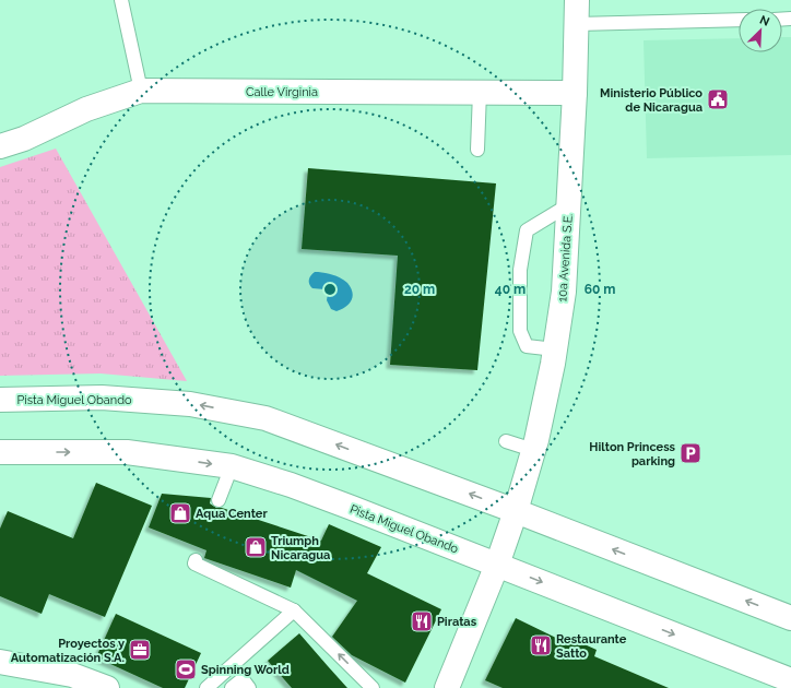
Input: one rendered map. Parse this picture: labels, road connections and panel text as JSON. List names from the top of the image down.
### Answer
{
  "streets": {
    "main road": ["Calle Virginia", "10a Avenida S.E.", "Pista Miguel Obando"]
  },
  "crossings": [
    ["Calle Virginia", "10a Avenida S.E."],
    ["10a Avenida S.E.", "Pista Miguel Obando"]
  ],
  "places": {
    "public building": ["Ministerio Público de Nicaragua"],
    "parking": ["Hilton Princess parking"],
    "shop": ["Aqua Center", "Triumph Nicaragua"],
    "restaurant": ["Piratas", "Restaurante Satto"],
    "office": ["Proyectos y Automatización S.A."],
    "sports": ["Spinning World"]
  },
  "north": "top right",
  "rings": ["20 m", "40 m", "60 m"]
}
